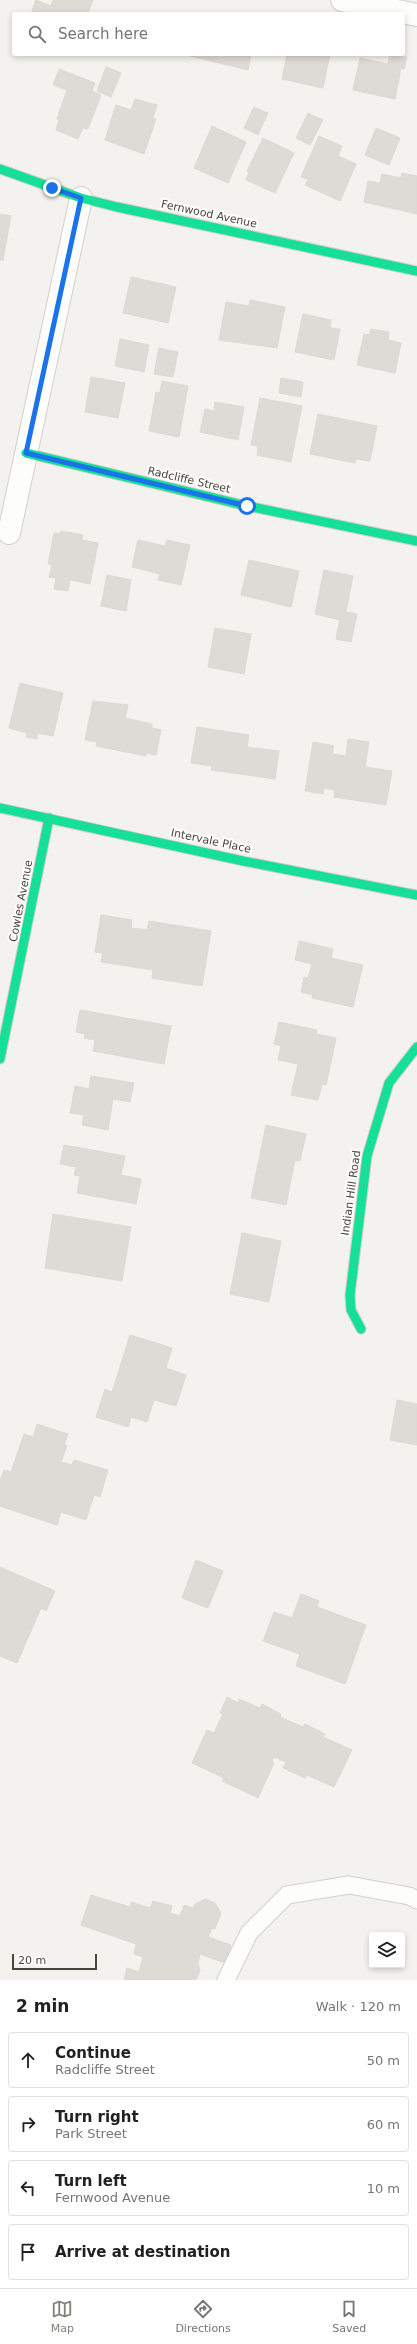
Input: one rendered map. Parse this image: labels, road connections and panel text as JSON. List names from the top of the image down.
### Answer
{
  "streets": {
    "street": [
      "Fernwood Avenue",
      "Radcliffe Street",
      "Intervale Place",
      "Cowles Avenue",
      "Indian Hill Road"
    ]
  },
  "crossings": [
    ["Intervale Place", "Cowles Avenue"]
  ],
  "scale_bar": "20 m",
  "page": {
    "search": "Search here",
    "scale": "20 m",
    "heading": ["2 min", "Walk · 120 m"],
    "list": [
      ["Continue", "Radcliffe Street", "50 m"],
      ["Turn right", "Park Street", "60 m"],
      ["Turn left", "Fernwood Avenue", "10 m"],
      "Arrive at destination"
    ],
    "nav": ["Map", "Directions", "Saved"]
  }
}
